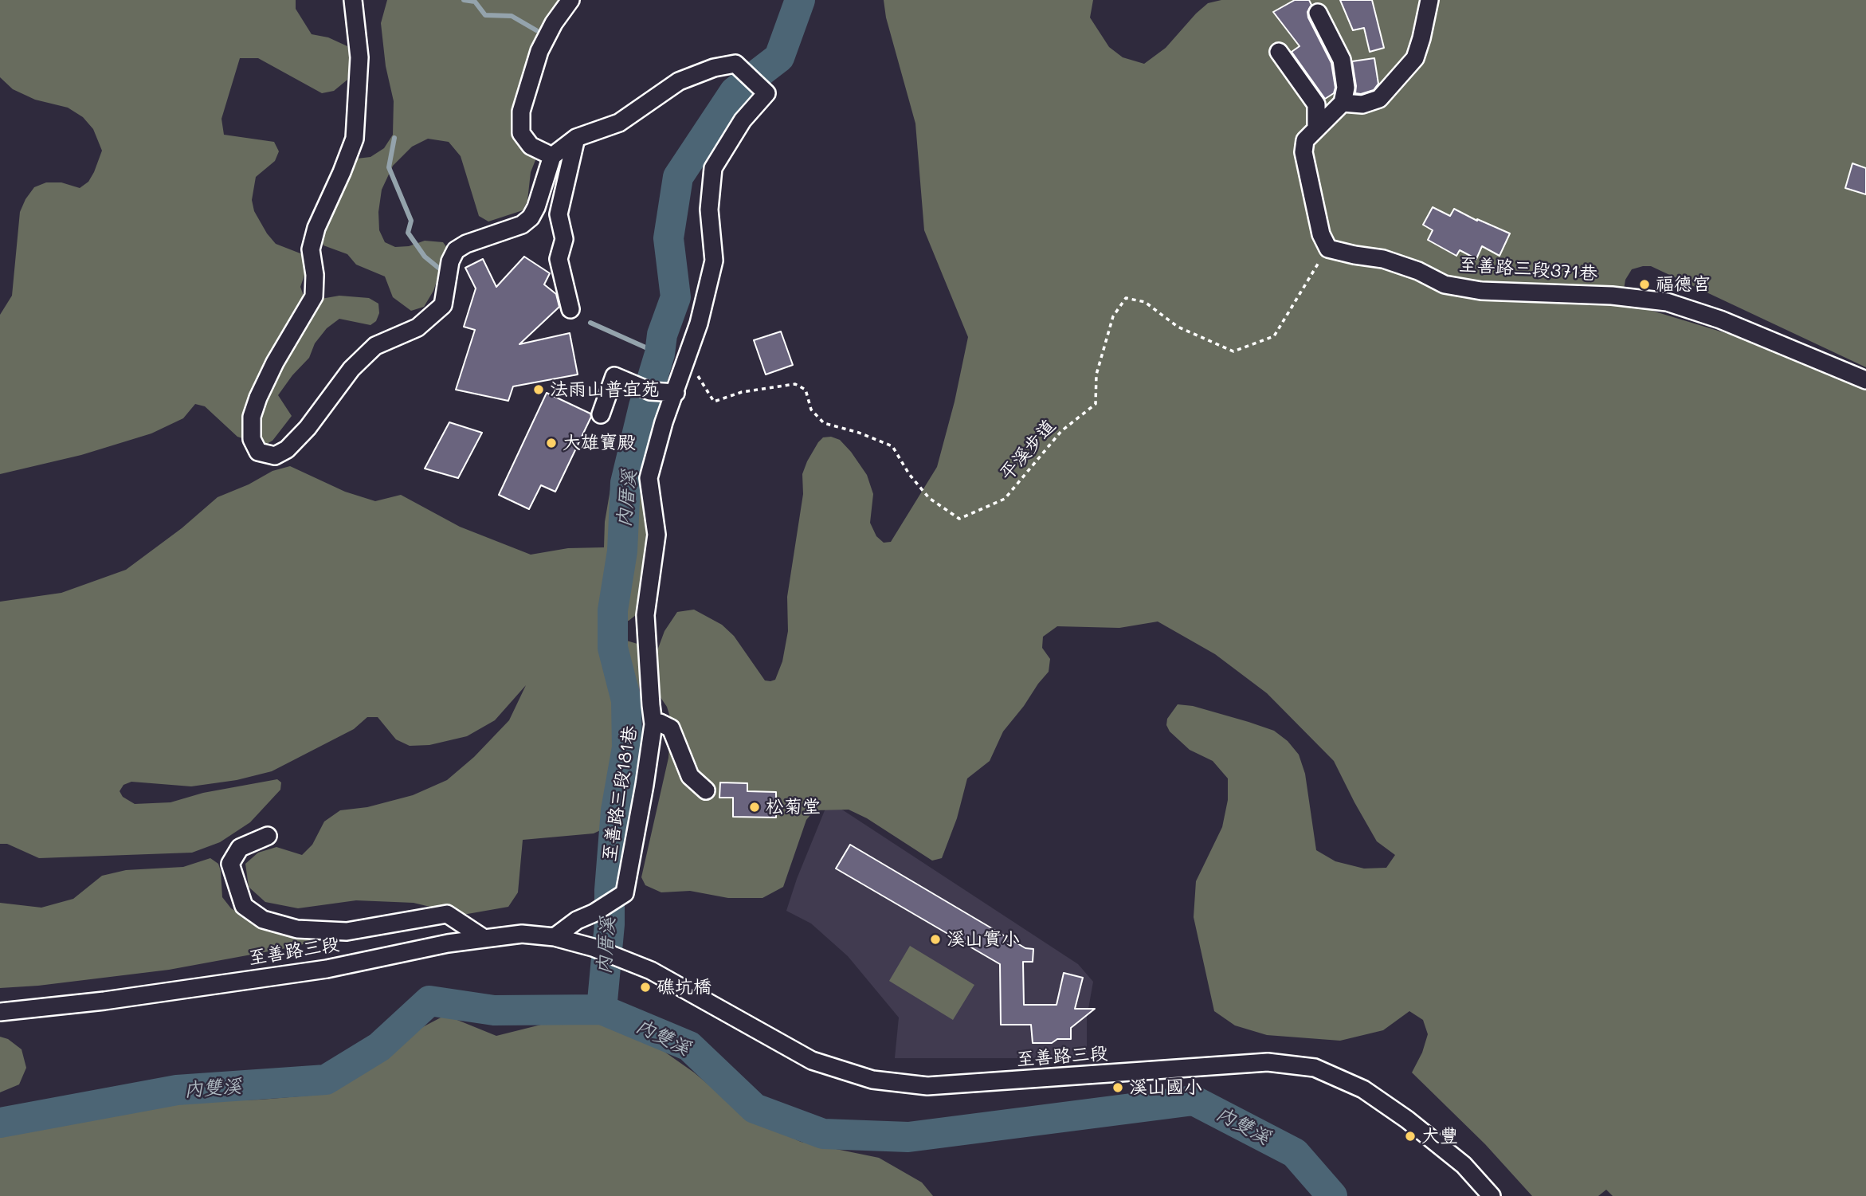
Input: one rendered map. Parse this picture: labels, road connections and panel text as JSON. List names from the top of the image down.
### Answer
{
  "streets": {
    "street": ["至善路三段371巷", "至善路三段181巷", "至善路三段"],
    "path": ["平溪步道"]
  },
  "crossings": [
    ["至善路三段371巷", "平溪步道"],
    ["平溪步道", "至善路三段181巷"],
    ["至善路三段181巷", "至善路三段"]
  ],
  "water": ["內厝溪", "內雙溪"],
  "places": [
    "福德宮",
    "法雨山普宜苑",
    "大雄寶殿",
    "松菊堂",
    "溪山實小",
    "礁坑橋",
    "溪山國小",
    "大豐"
  ]
}
